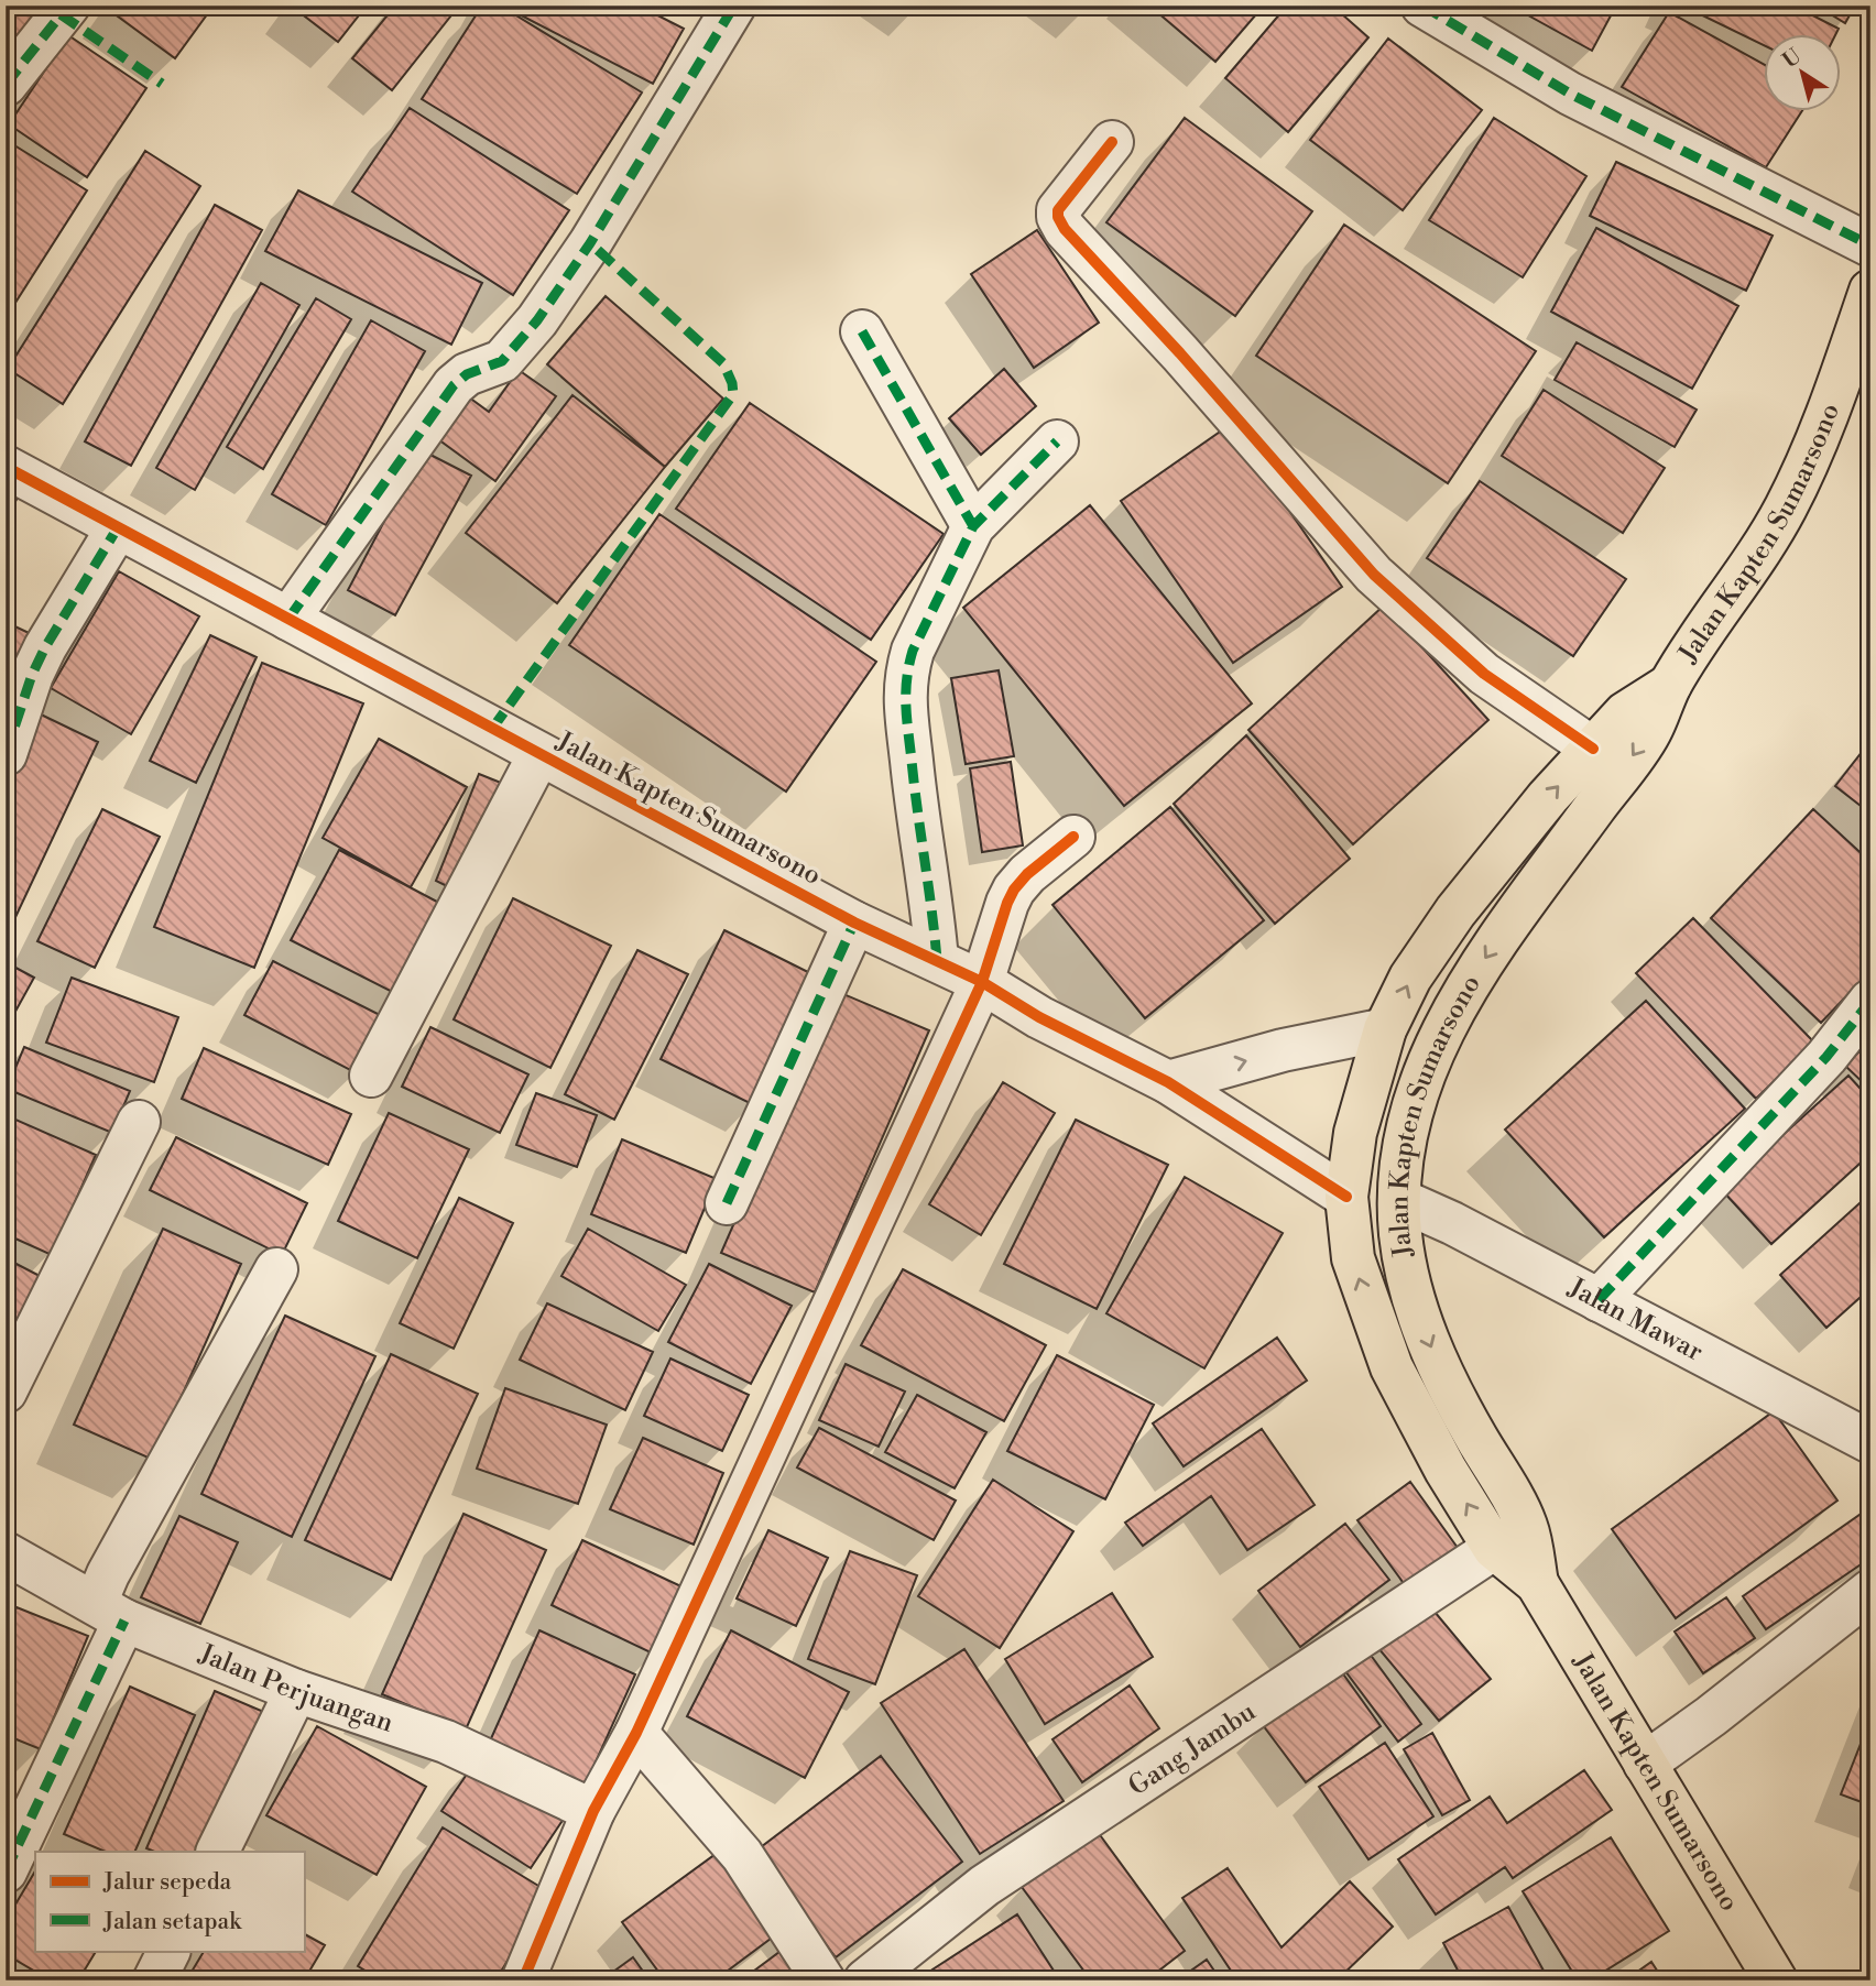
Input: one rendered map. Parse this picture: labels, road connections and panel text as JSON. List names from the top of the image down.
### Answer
{
  "streets": {
    "highway": ["Jalan Kapten Sumarsono"],
    "street": ["Jalan Mawar", "Jalan Perjuangan", "Gang Jambu"]
  },
  "crossings": [
    ["Jalan Kapten Sumarsono", "Jalan Mawar"],
    ["Jalan Kapten Sumarsono", "Gang Jambu"]
  ],
  "legend": ["Jalur sepeda", "Jalan setapak"],
  "north": "top left"
}
